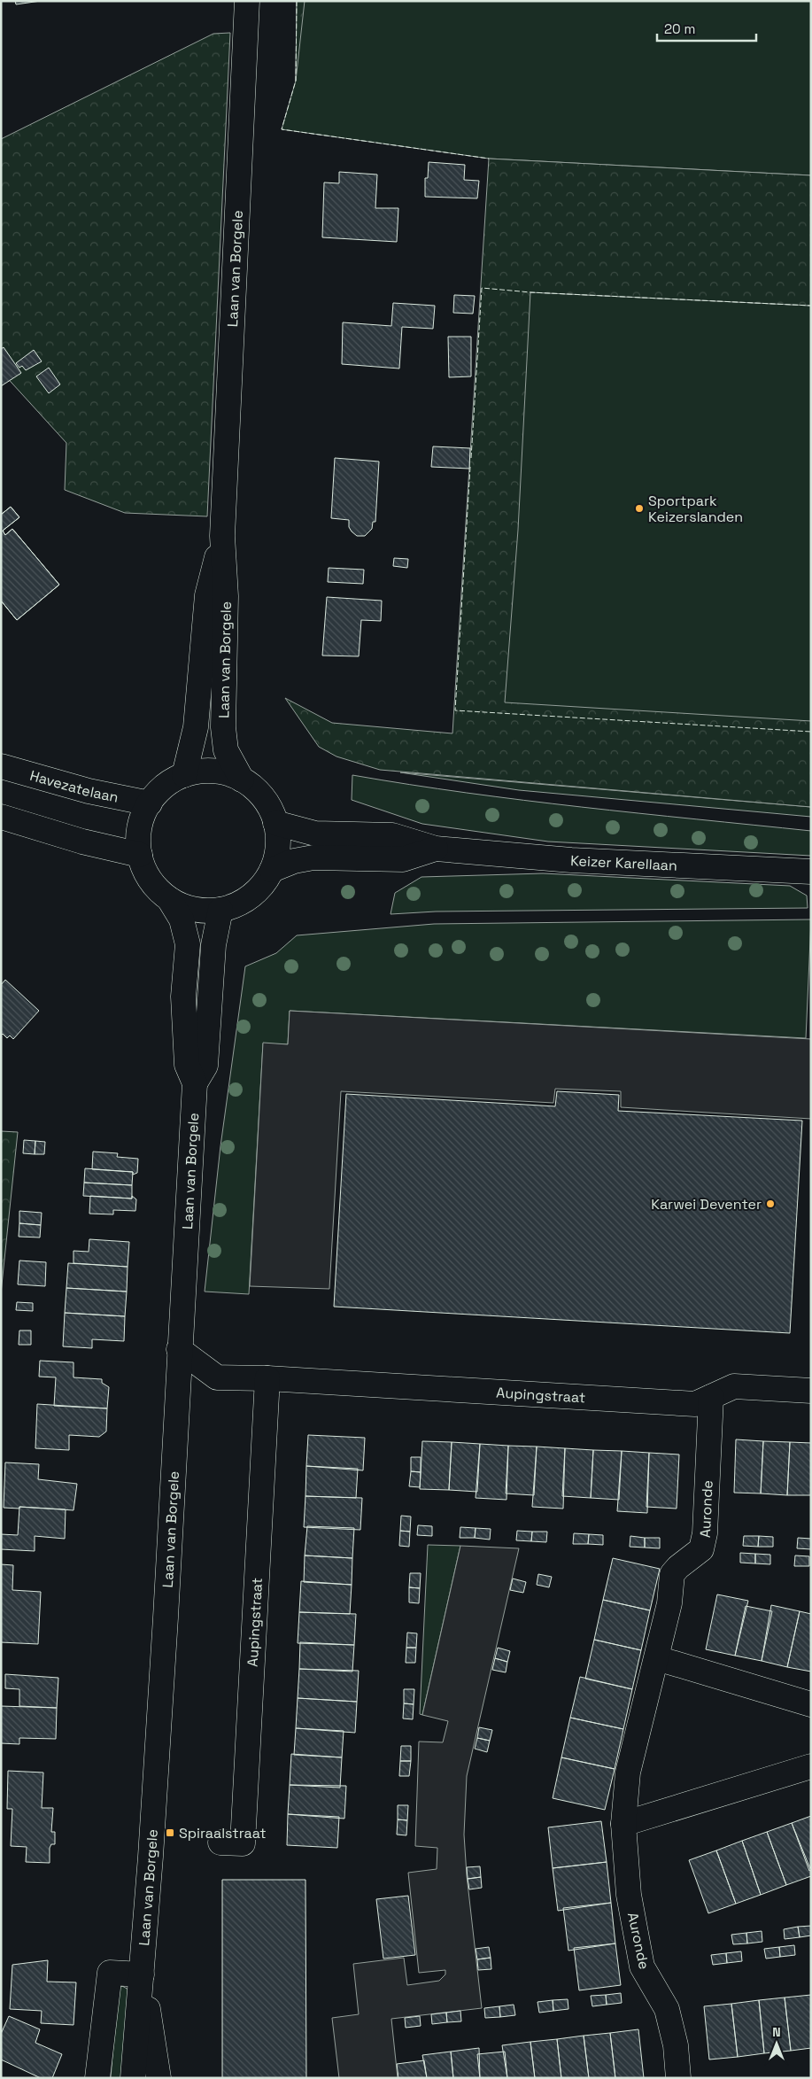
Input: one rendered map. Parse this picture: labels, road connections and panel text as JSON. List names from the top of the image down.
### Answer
{
  "streets": {
    "street": [
      "Laan van Borgele",
      "Havezatelaan",
      "Keizer Karellaan",
      "Aupingstraat",
      "Auronde"
    ]
  },
  "crossings": [
    ["Laan van Borgele", "Havezatelaan"],
    ["Laan van Borgele", "Keizer Karellaan"],
    ["Laan van Borgele", "Aupingstraat"],
    ["Havezatelaan", "Keizer Karellaan"],
    ["Aupingstraat", "Auronde"]
  ],
  "places": {
    "other": ["Sportpark Keizerslanden", "Karwei Deventer"],
    "transit": ["Spiraalstraat"]
  },
  "scale_bar": "20 m",
  "north": "top"
}
